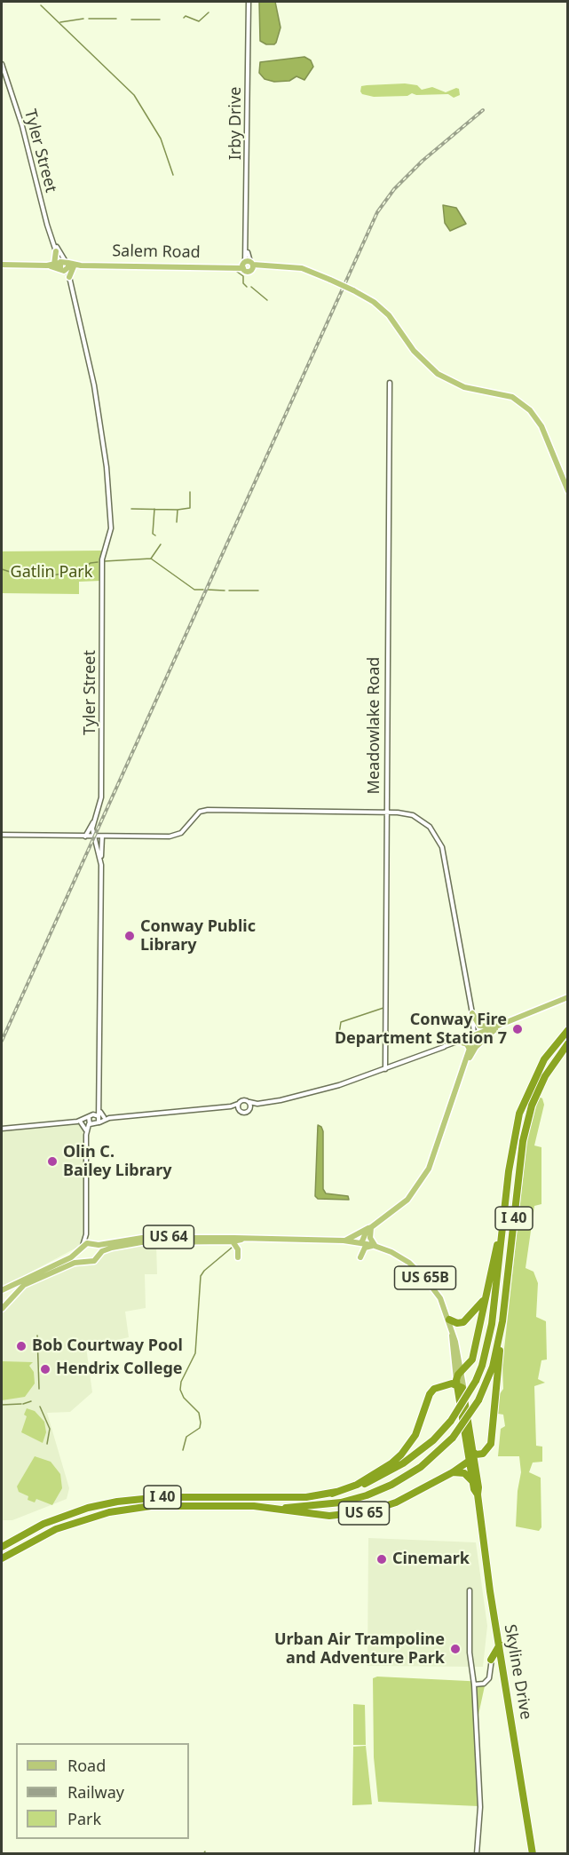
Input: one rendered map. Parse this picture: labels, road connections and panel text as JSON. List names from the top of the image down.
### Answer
{
  "streets": {
    "highway": [
      "I 40",
      "US 65B",
      "US 65",
      "Skyline Drive"
    ],
    "main road": ["Salem Road", "US 64"],
    "street": ["Irby Drive", "Tyler Street", "Meadowlake Road"]
  },
  "crossings": [
    ["Irby Drive", "Salem Road"],
    ["Tyler Street", "Salem Road"],
    ["I 40", "US 65"],
    ["US 64", "Skyline Drive"],
    ["US 65", "Skyline Drive"]
  ],
  "parks": ["Gatlin Park"],
  "places": [
    "Conway Public Library",
    "Conway Fire Department Station 7",
    "Olin C. Bailey Library",
    "Bob Courtway Pool",
    "Hendrix College",
    "Cinemark",
    "Urban Air Trampoline and Adventure Park"
  ],
  "legend": ["Road", "Railway", "Park"]
}
